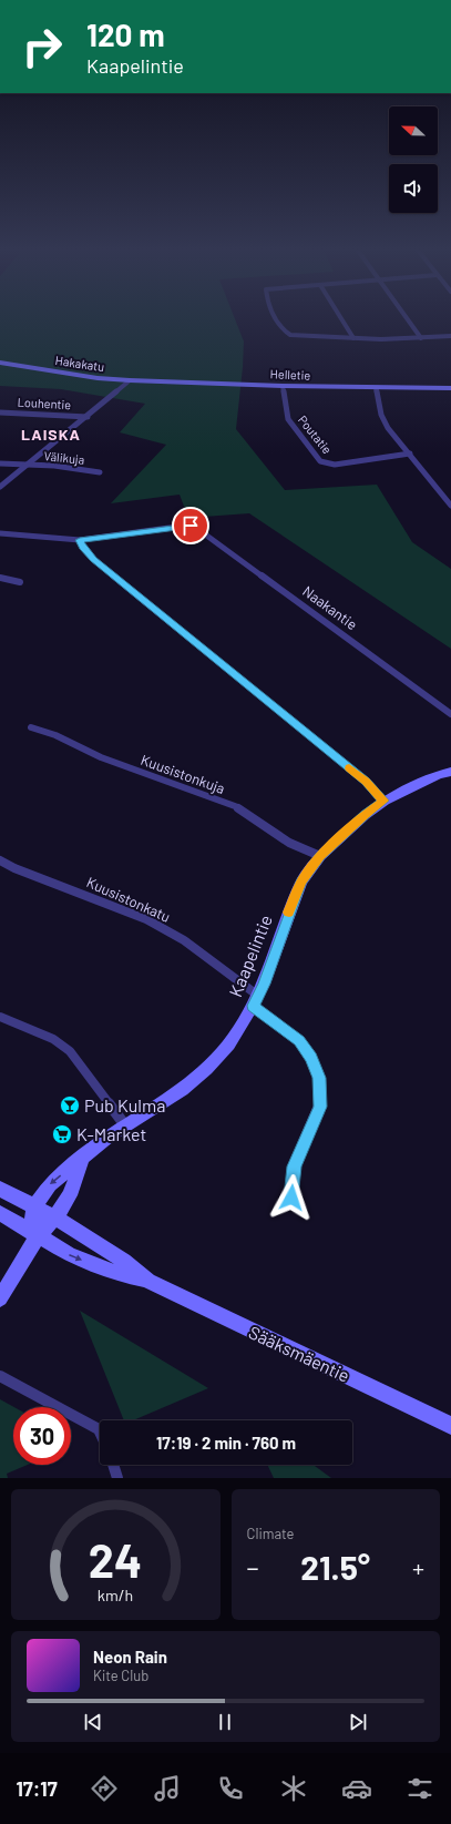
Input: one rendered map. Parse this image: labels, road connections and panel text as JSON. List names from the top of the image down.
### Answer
{
  "streets": {
    "street": [
      "Hakakatu",
      "Helletie",
      "Louhentie",
      "Poutatie",
      "Välikuja",
      "Naakantie",
      "Kuusistonkuja",
      "Kuusistonkatu",
      "Kaapelintie",
      "Sääksmäentie"
    ]
  },
  "crossings": [
    ["Hakakatu", "Helletie"],
    ["Helletie", "Poutatie"],
    ["Kuusistonkuja", "Kaapelintie"],
    ["Kuusistonkatu", "Kaapelintie"],
    ["Kaapelintie", "Sääksmäentie"]
  ],
  "districts": ["LAISKA"],
  "places": {
    "bar": ["Pub Kulma"],
    "supermarket": ["K-Market"]
  },
  "north": "left",
  "page": {
    "turn": ["120 m", "Kaapelintie"],
    "limit": "30",
    "trip": "17:19 · 2 min · 760 m",
    "tile": "Climate",
    "heat": ["−", "21.5°", "+"],
    "song": ["Neon Rain", "Kite Club"],
    "tabs": "17:17",
    "gauge": ["24", "km/h"]
  }
}
